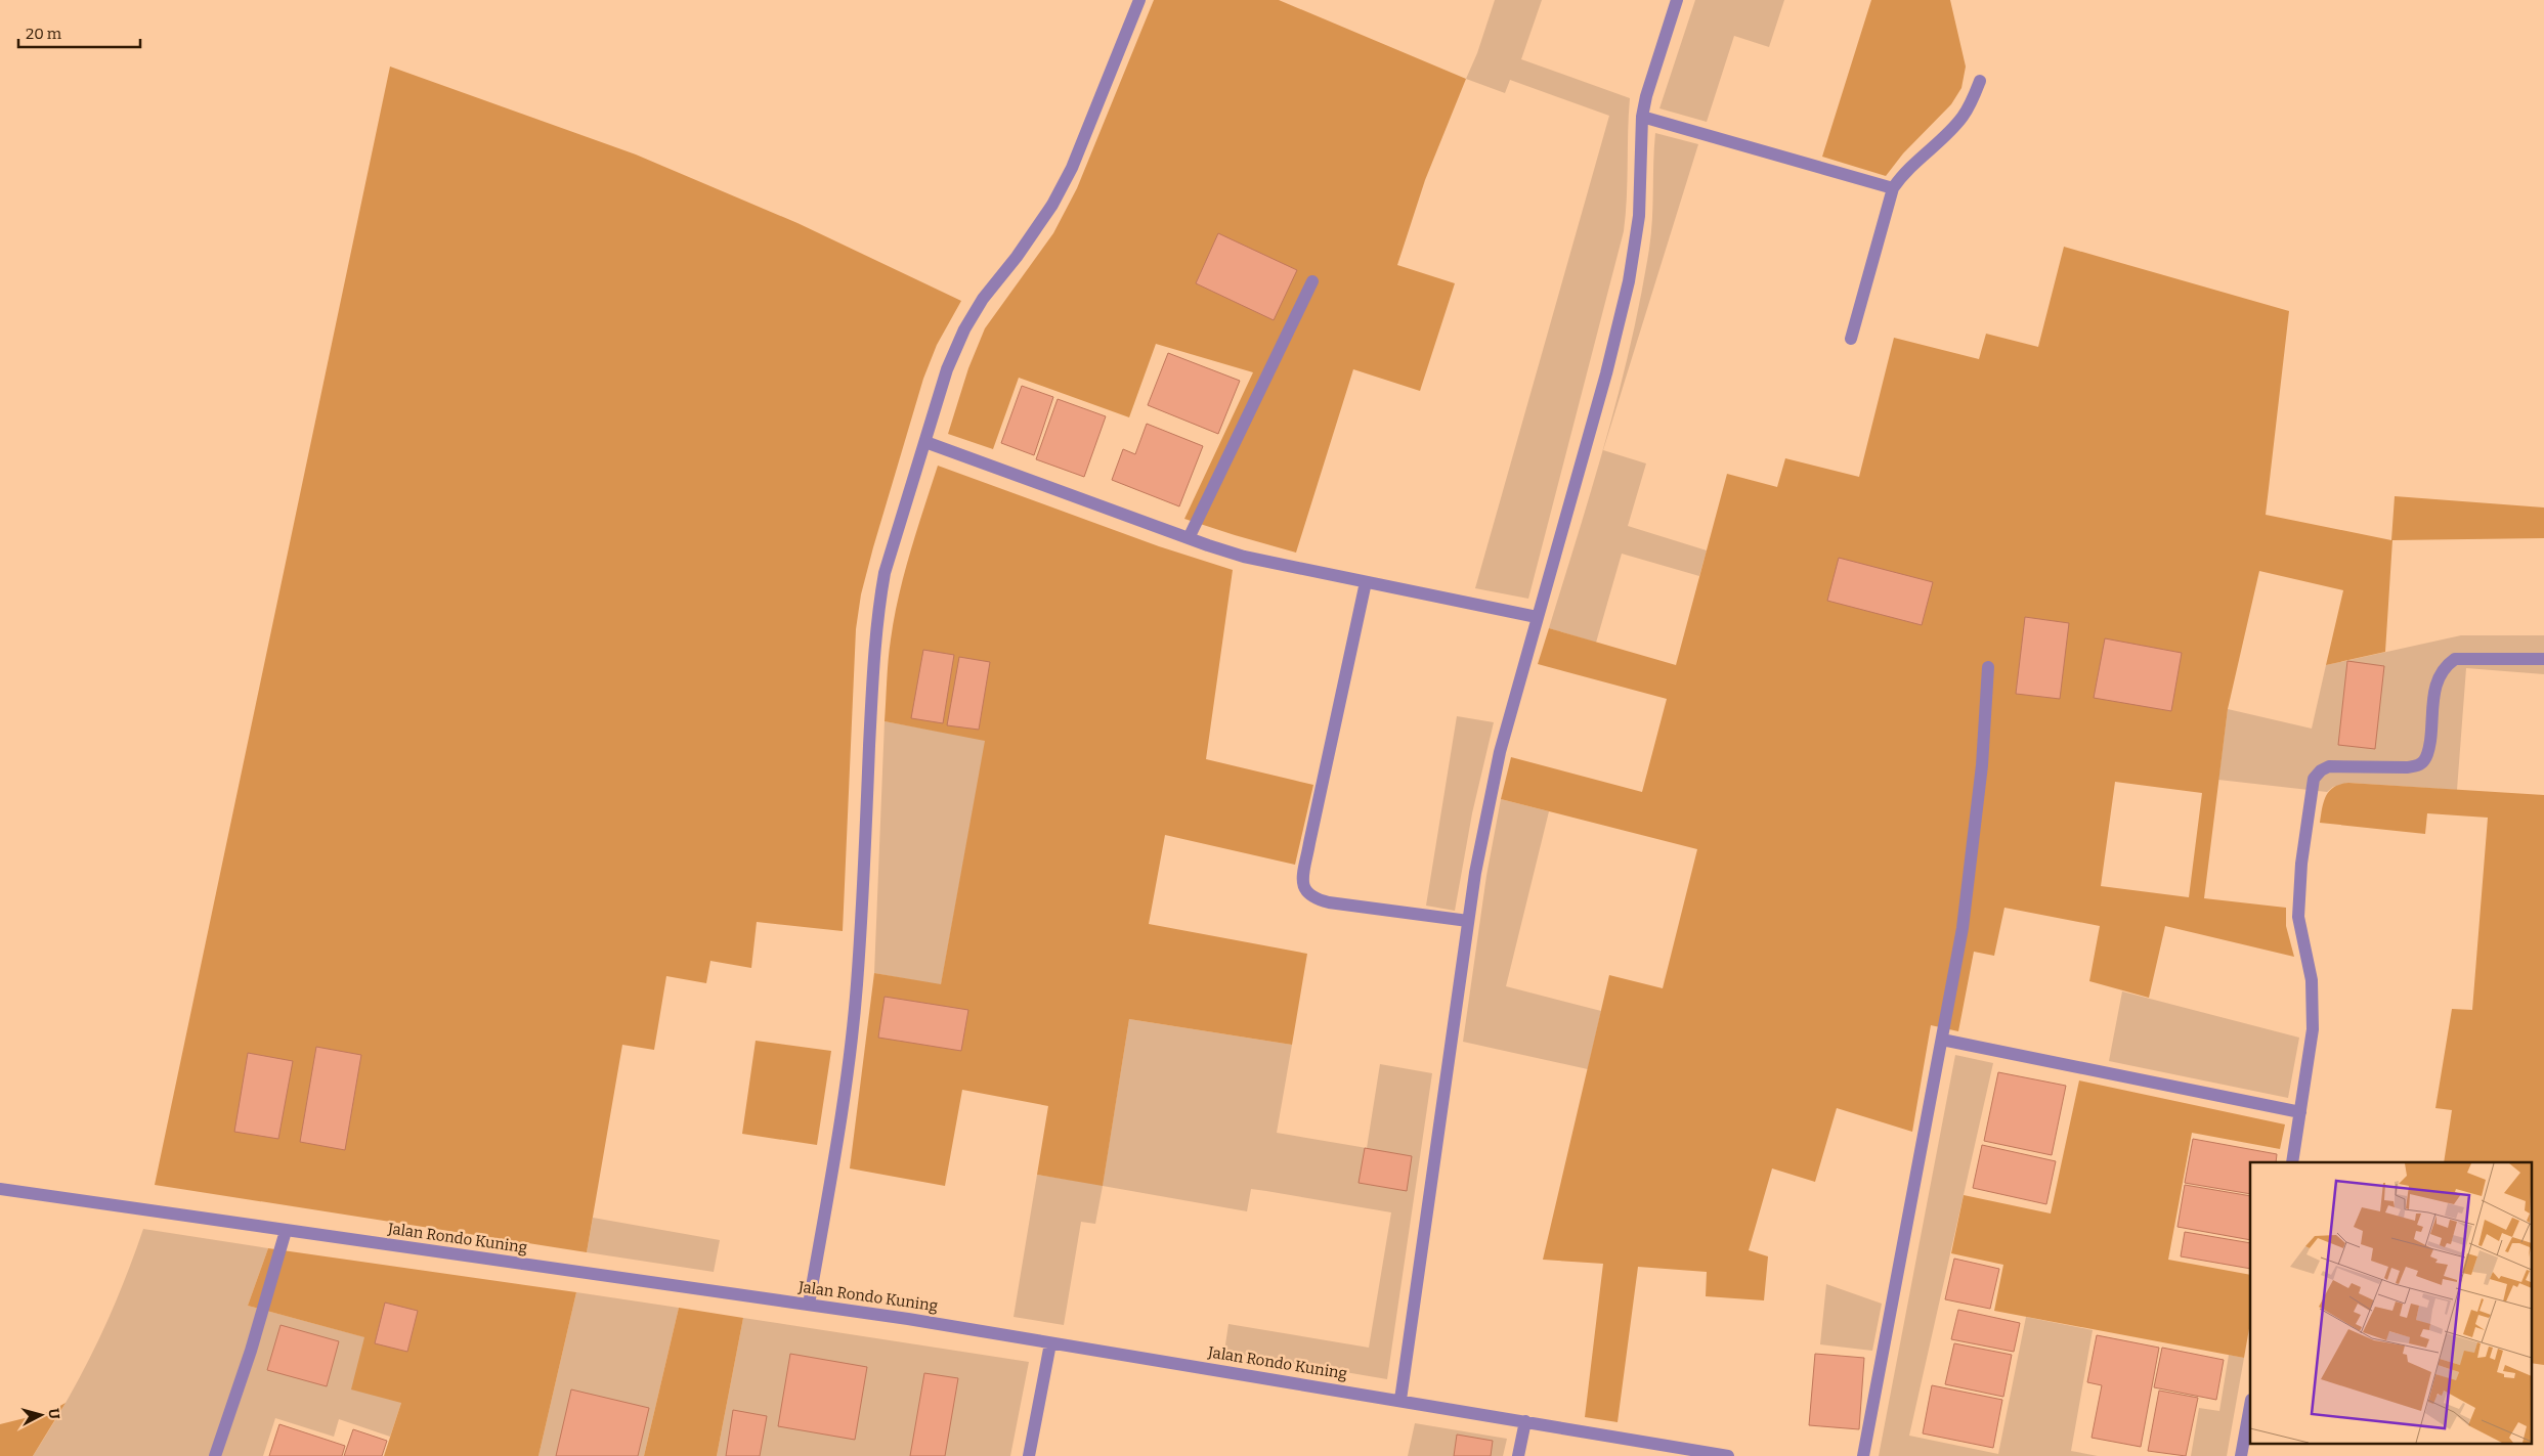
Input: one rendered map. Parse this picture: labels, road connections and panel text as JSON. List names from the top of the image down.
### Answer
{
  "streets": {
    "street": ["Jalan Rondo Kuning"]
  },
  "scale_bar": "20 m",
  "north": "right"
}
